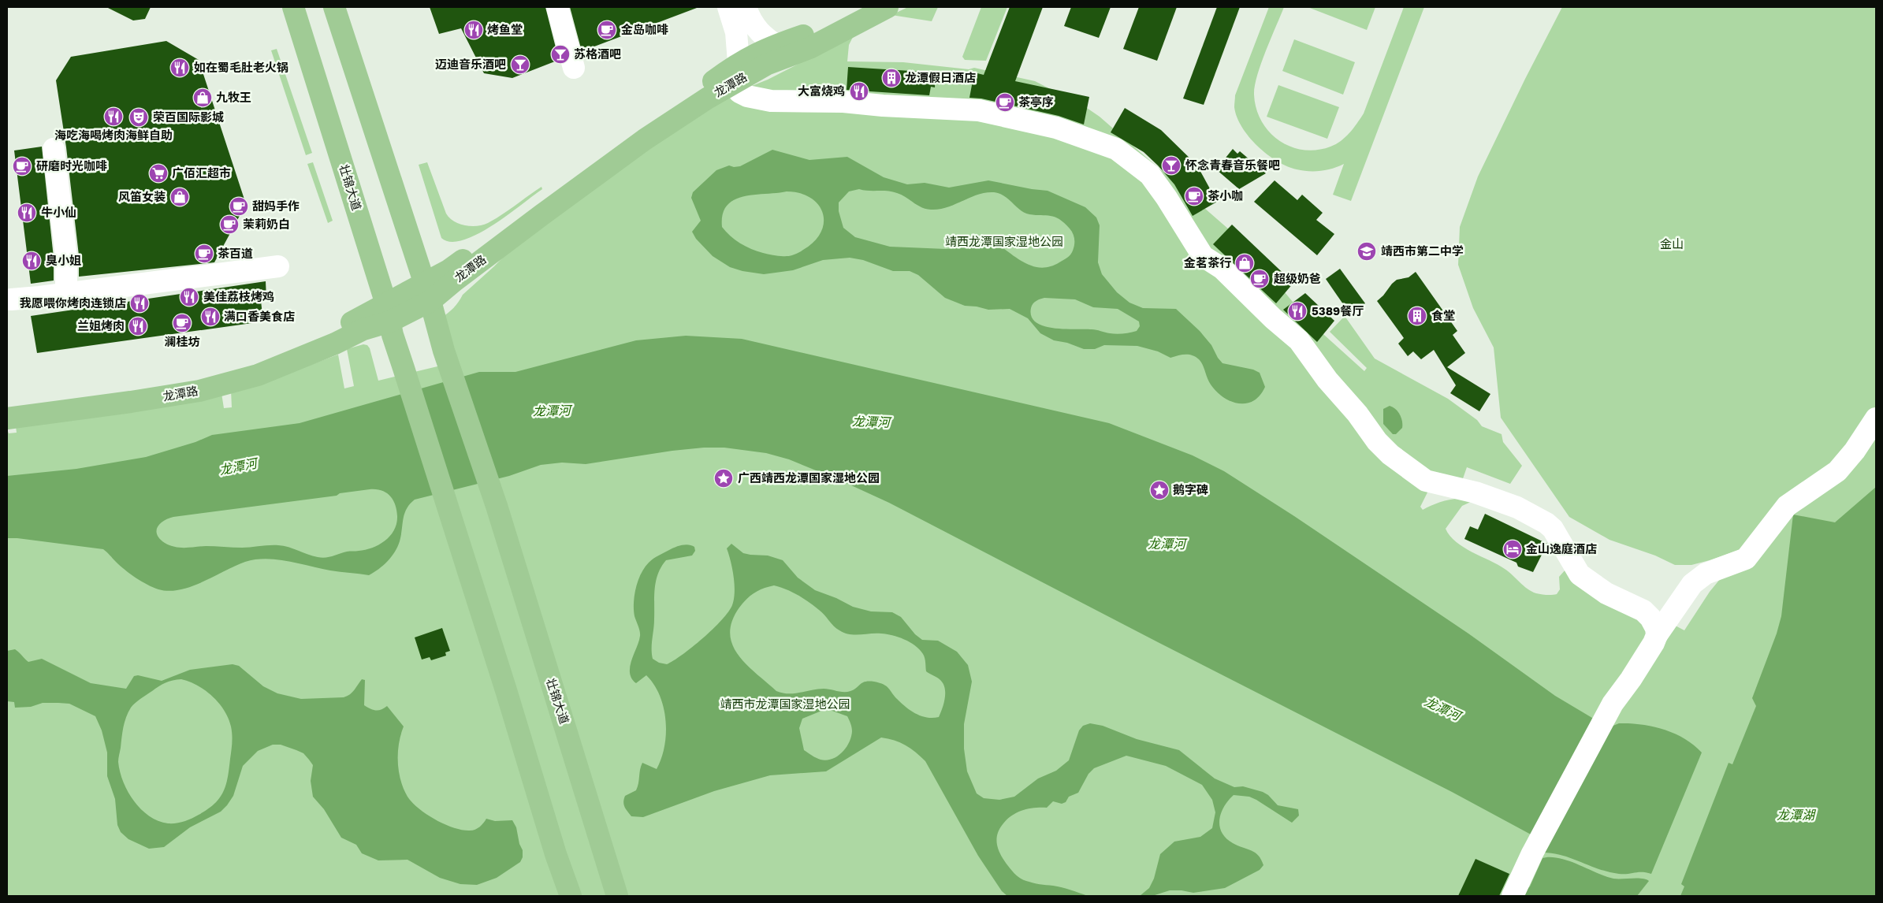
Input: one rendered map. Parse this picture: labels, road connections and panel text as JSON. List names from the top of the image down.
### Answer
{
  "streets": {
    "main road": ["龙潭路", "壮锦大道"]
  },
  "crossings": [
    ["龙潭路", "壮锦大道"]
  ],
  "water": ["龙潭河", "龙潭湖"],
  "parks": ["靖西龙潭国家湿地公园", "金山", "靖西市龙潭国家湿地公园"],
  "places": {
    "restaurant": [
      "烤鱼堂",
      "如在蜀毛肚老火锅",
      "大富烧鸡",
      "海吃海喝烤肉海鲜自助",
      "牛小仙",
      "臭小姐",
      "美佳荔枝烤鸡",
      "我愿喂你烤肉连锁店",
      "5389餐厅",
      "满口香美食店",
      "兰姐烤肉"
    ],
    "cafe": [
      "金岛咖啡",
      "茶亭序",
      "研磨时光咖啡",
      "茶小咖",
      "甜妈手作",
      "茉莉奶白",
      "茶百道",
      "超级奶爸",
      "澜桂坊"
    ],
    "bar": ["苏格酒吧", "迈迪音乐酒吧", "怀念青春音乐餐吧"],
    "building": ["龙潭假日酒店", "食堂"],
    "shop": ["九牧王", "风笛女装", "金茗茶行"],
    "theatre": ["荣百国际影城"],
    "supermarket": ["广佰汇超市"],
    "school or university": ["靖西市第二中学"],
    "place": ["广西靖西龙潭国家湿地公园", "鹅字碑"],
    "hotel": ["金山逸庭酒店"]
  }
}
